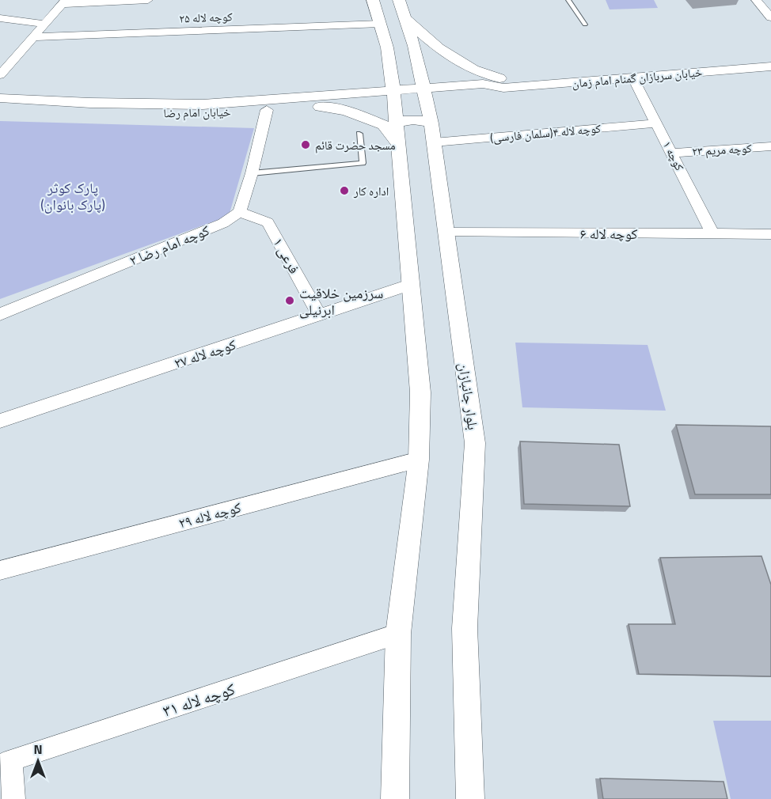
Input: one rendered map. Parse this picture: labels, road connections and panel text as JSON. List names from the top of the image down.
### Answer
{
  "streets": {
    "street": [
      "کوچه لاله ۲۵",
      "خیابان سربازان گمنام امام زمان",
      "خیابان امام رضا",
      "کوچه لاله ۴(سلمان فارسی)",
      "کوچه مریم ۲۳",
      "کوچه ۱",
      "کوچه لاله ۶",
      "کوچه امام رضا ۲",
      "فرعی ۱",
      "کوچه لاله ۲۷",
      "بلوار جانبازان",
      "کوچه لاله ۲۹",
      "کوچه لاله ۳۱"
    ]
  },
  "crossings": [
    ["کوچه لاله ۲۵", "بلوار جانبازان"],
    ["خیابان سربازان گمنام امام زمان", "خیابان امام رضا"],
    ["خیابان سربازان گمنام امام زمان", "کوچه ۱"],
    ["خیابان سربازان گمنام امام زمان", "بلوار جانبازان"],
    ["خیابان امام رضا", "بلوار جانبازان"],
    ["کوچه لاله ۴(سلمان فارسی)", "کوچه ۱"],
    ["کوچه لاله ۴(سلمان فارسی)", "بلوار جانبازان"],
    ["کوچه مریم ۲۳", "کوچه ۱"],
    ["کوچه ۱", "کوچه لاله ۶"],
    ["کوچه لاله ۶", "بلوار جانبازان"],
    ["کوچه امام رضا ۲", "فرعی ۱"],
    ["فرعی ۱", "کوچه لاله ۲۷"],
    ["کوچه لاله ۲۷", "بلوار جانبازان"],
    ["بلوار جانبازان", "کوچه لاله ۲۹"],
    ["بلوار جانبازان", "کوچه لاله ۳۱"]
  ],
  "parks": ["پارک کوثر (پارک بانوان)"],
  "places": ["مسجد حضرت قائم", "اداره کار", "سرزمین خلاقیت ابرنیلی"],
  "north": "top"
}
